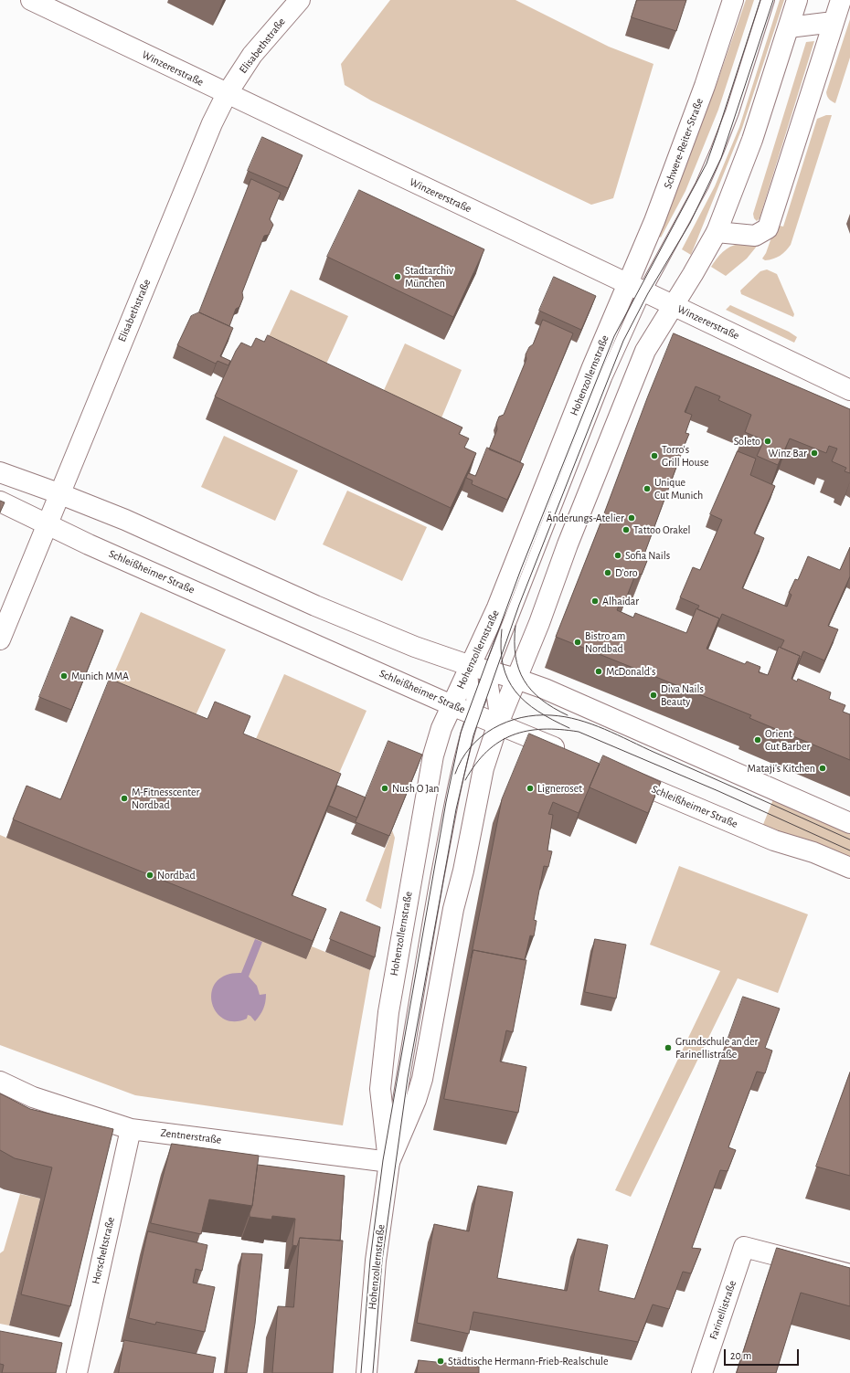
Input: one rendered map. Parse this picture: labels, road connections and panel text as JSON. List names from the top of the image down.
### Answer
{
  "streets": {
    "street": [
      "Elisabethstraße",
      "Winzererstraße",
      "Schwere-Reiter-Straße",
      "Hohenzollernstraße",
      "Schleißheimer Straße",
      "Zentnerstraße",
      "Horscheltstraße",
      "Farinellistraße"
    ]
  },
  "crossings": [
    ["Elisabethstraße", "Winzererstraße"],
    ["Elisabethstraße", "Schleißheimer Straße"],
    ["Winzererstraße", "Schwere-Reiter-Straße"],
    ["Winzererstraße", "Hohenzollernstraße"],
    ["Schwere-Reiter-Straße", "Hohenzollernstraße"],
    ["Hohenzollernstraße", "Schleißheimer Straße"],
    ["Hohenzollernstraße", "Zentnerstraße"],
    ["Zentnerstraße", "Horscheltstraße"]
  ],
  "places": [
    "Stadtarchiv München",
    "Soleto",
    "Winz Bar",
    "Torro's Grill House",
    "Unique Cut Munich",
    "Änderungs-Atelier",
    "Tattoo Orakel",
    "Sofia Nails",
    "D’oro",
    "Alhaidar",
    "Bistro am Nordbad",
    "McDonald's",
    "Munich MMA",
    "Diva Nails Beauty",
    "Orient Cut Barber",
    "Mataji's Kitchen",
    "Nush O Jan",
    "Ligneroset",
    "M-Fitnesscenter Nordbad",
    "Nordbad",
    "Grundschule an der Farinellistraße",
    "Städtische Hermann-Frieb-Realschule"
  ],
  "scale_bar": "20 m"
}
